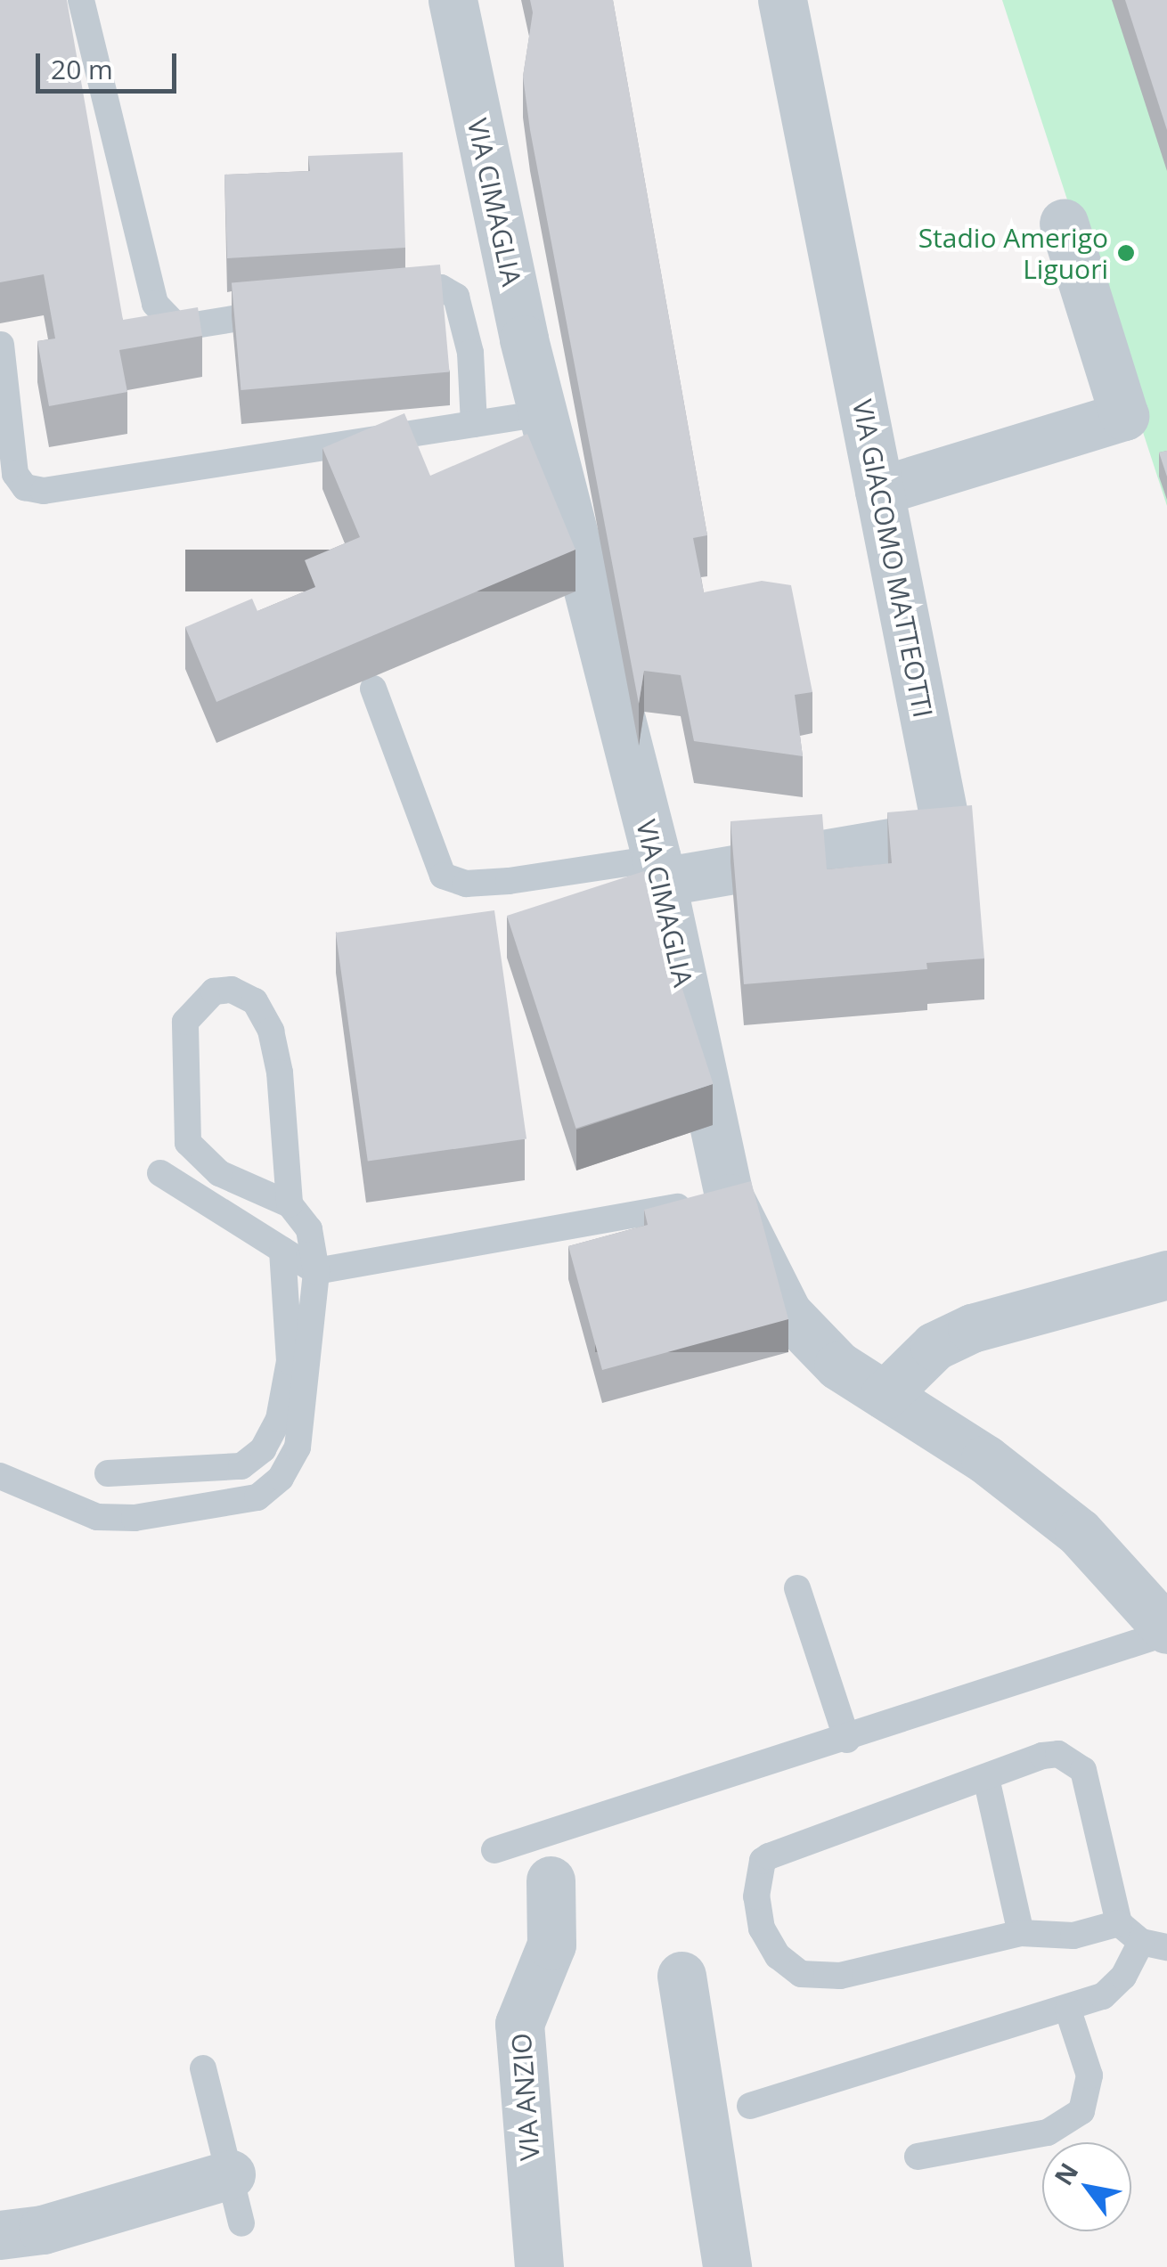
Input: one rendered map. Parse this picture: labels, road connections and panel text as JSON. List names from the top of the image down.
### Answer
{
  "streets": {
    "street": ["VIA CIMAGLIA", "VIA GIACOMO MATTEOTTI", "VIA ANZIO"]
  },
  "crossings": [
    ["VIA CIMAGLIA", "VIA GIACOMO MATTEOTTI"]
  ],
  "places": ["Stadio Amerigo Liguori"],
  "scale_bar": "20 m",
  "north": "top left"
}
